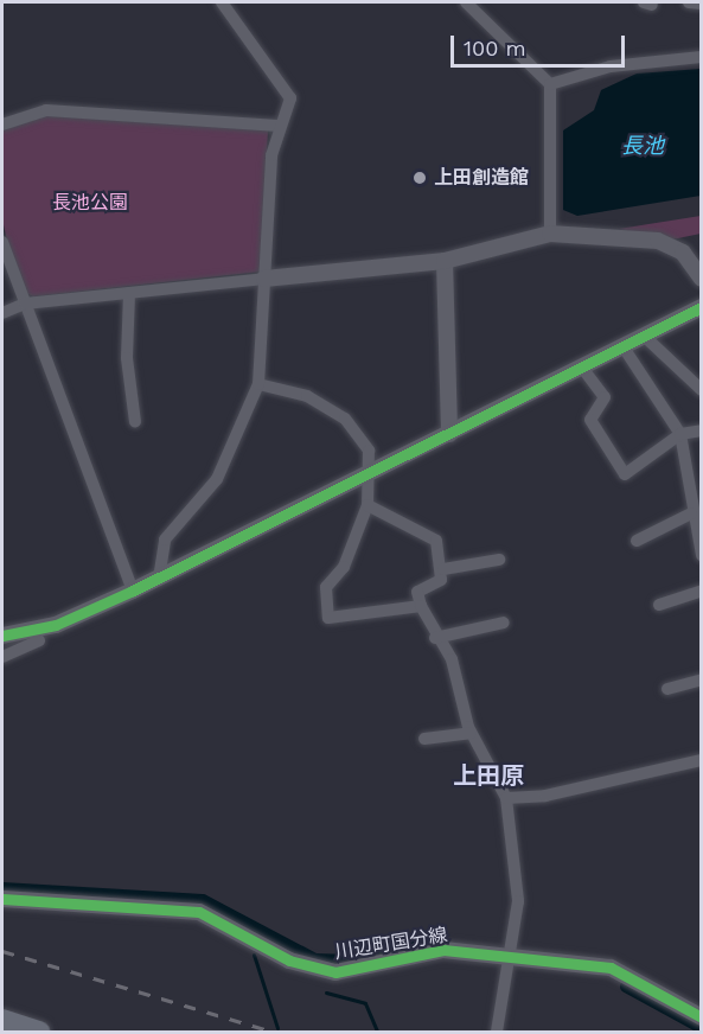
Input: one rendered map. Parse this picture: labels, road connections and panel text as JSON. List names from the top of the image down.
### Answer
{
  "streets": {
    "street": ["川辺町国分線"]
  },
  "districts": ["上田原"],
  "water": ["長池"],
  "parks": ["長池公園"],
  "places": ["上田創造館"],
  "scale_bar": "100 m"
}
